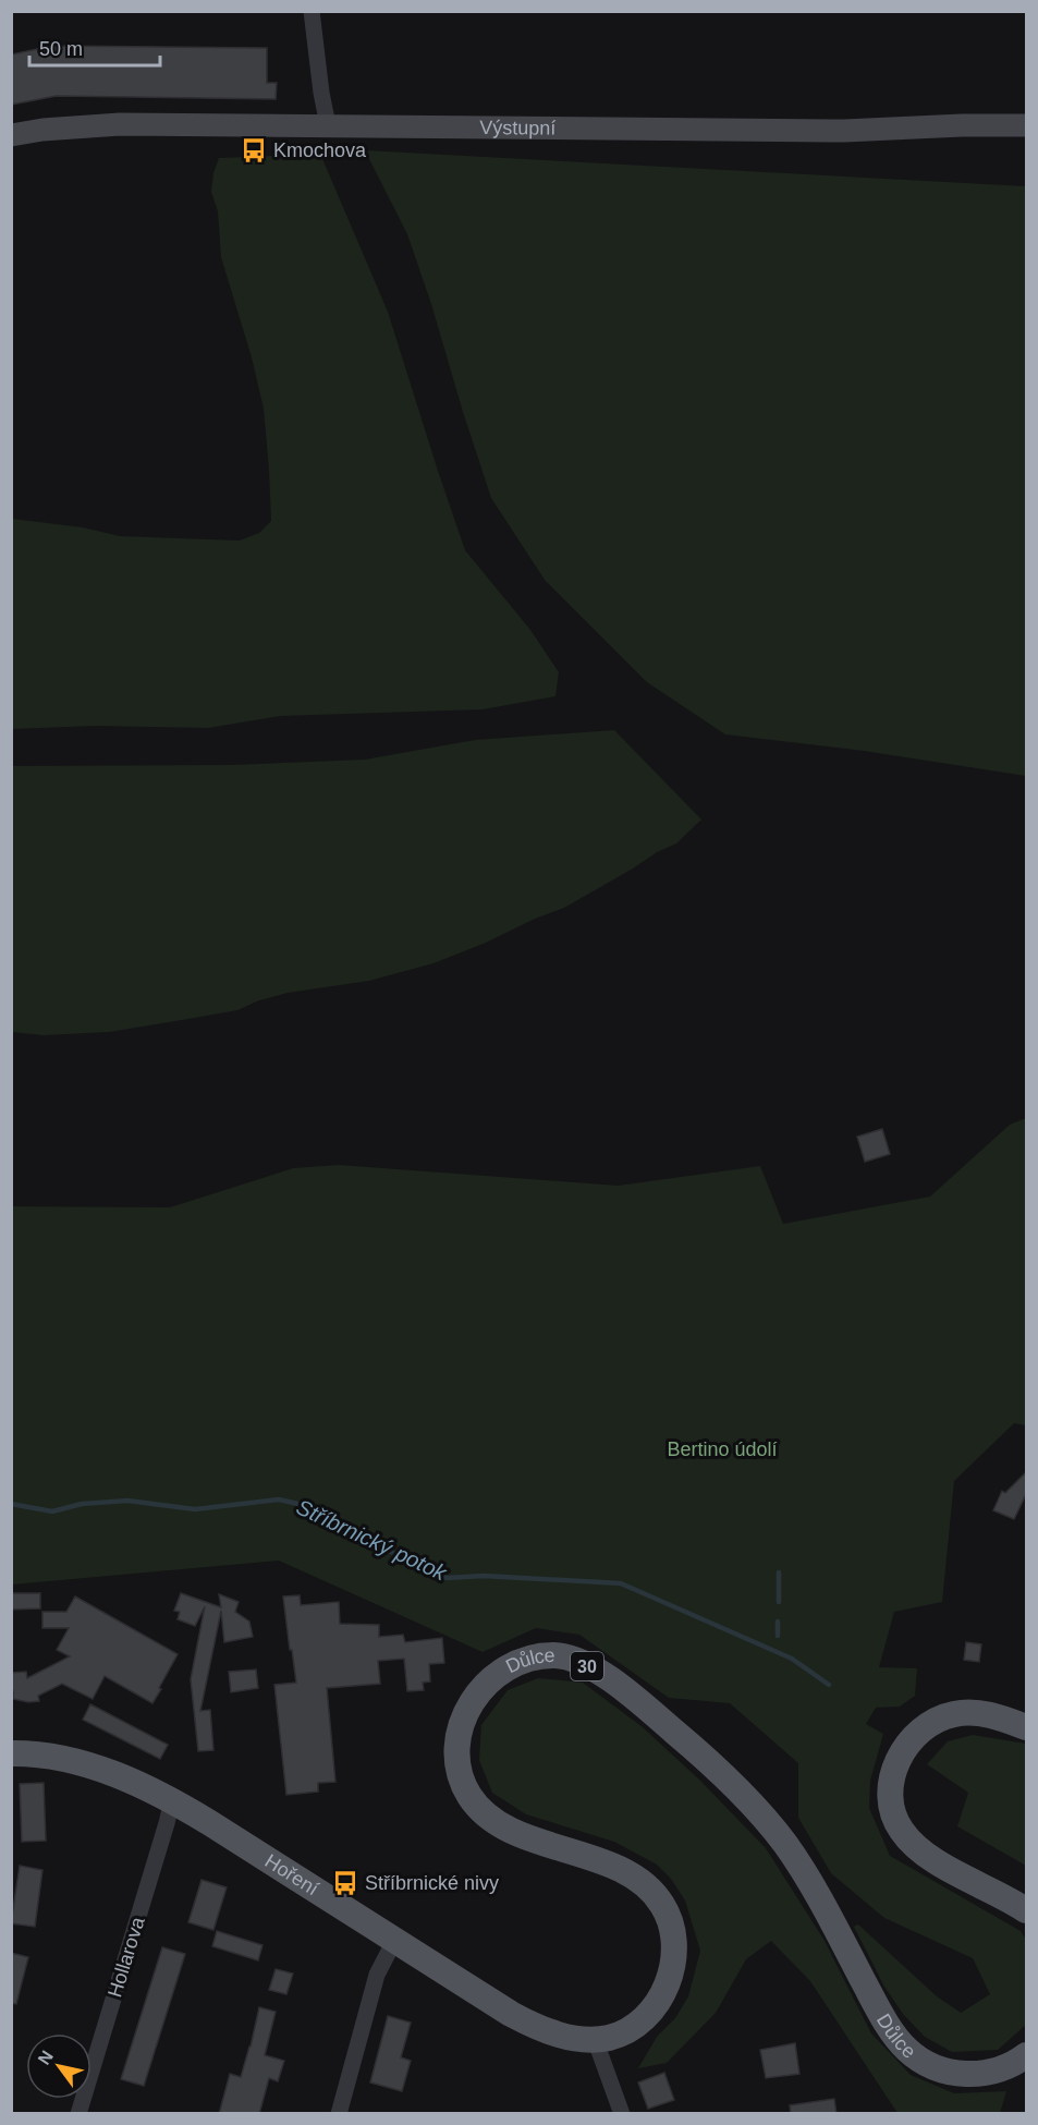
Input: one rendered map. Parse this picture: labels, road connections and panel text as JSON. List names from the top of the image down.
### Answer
{
  "streets": {
    "main road": ["Důlce", "30", "Hoření"],
    "street": ["Výstupní", "Hollarova"]
  },
  "crossings": [
    ["Důlce", "Hoření"],
    ["Hoření", "Hollarova"]
  ],
  "water": ["Stříbrnický potok"],
  "parks": ["Bertino údolí"],
  "places": {
    "bus stop": ["Kmochova", "Stříbrnické nivy"]
  },
  "scale_bar": "50 m",
  "north": "top left"
}
